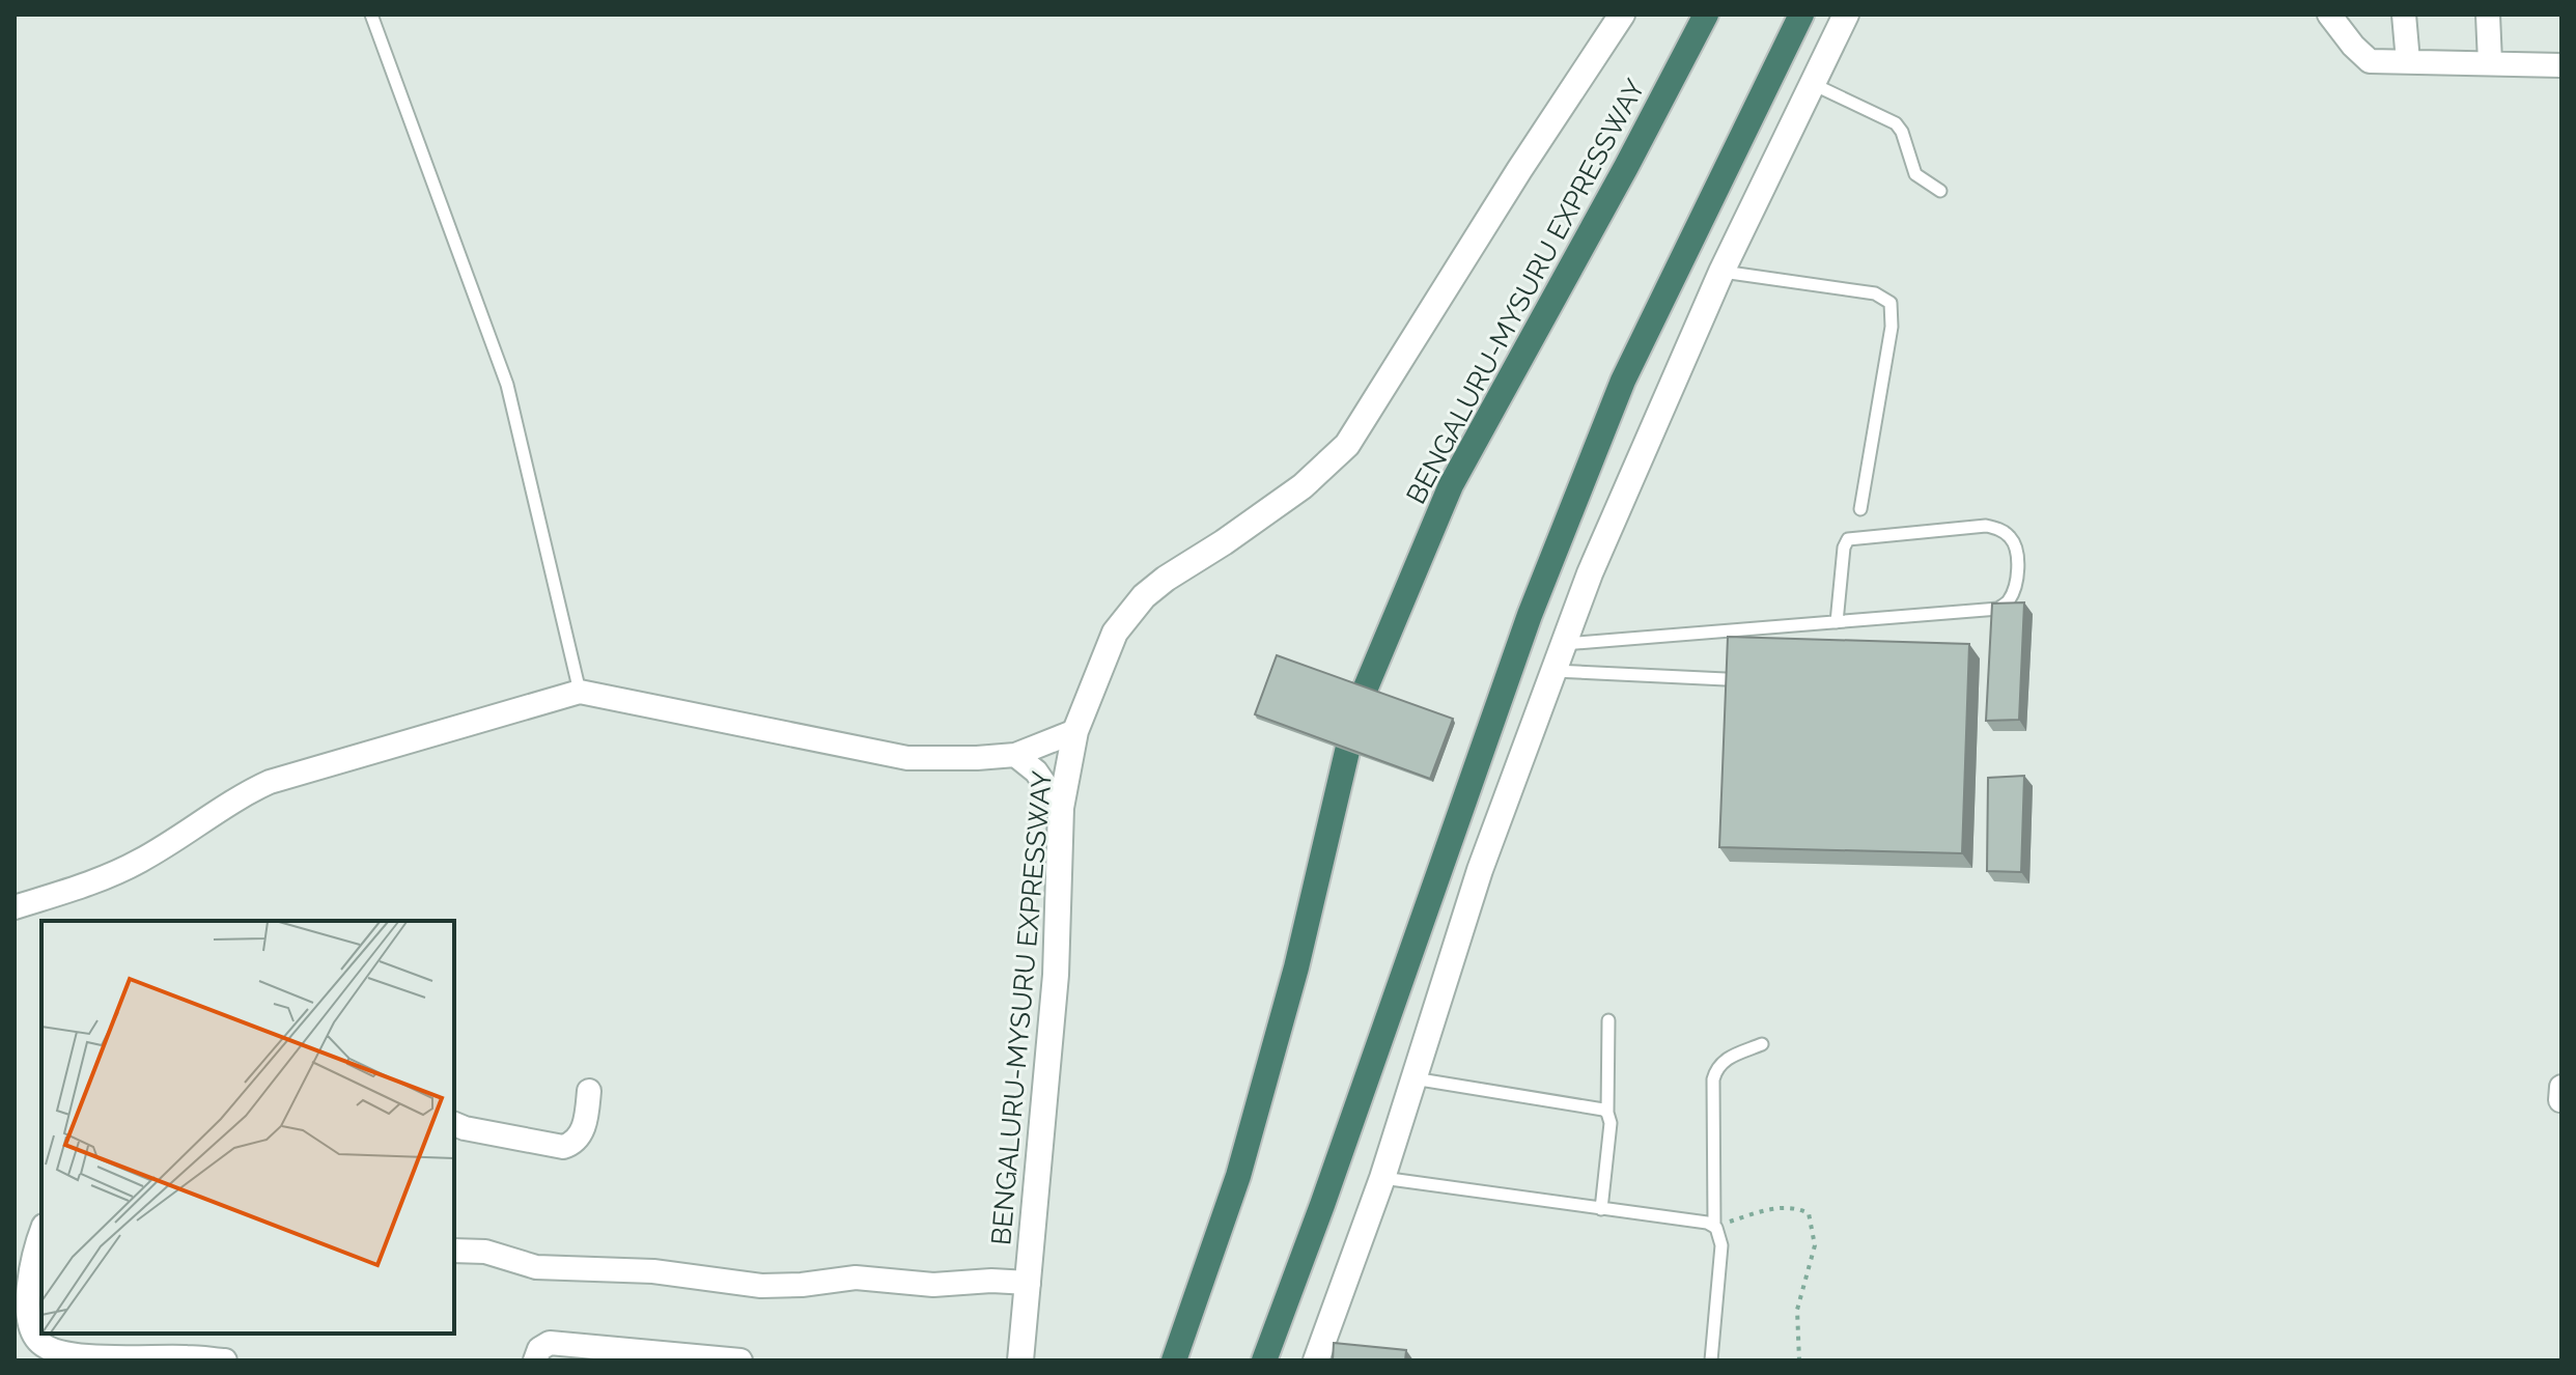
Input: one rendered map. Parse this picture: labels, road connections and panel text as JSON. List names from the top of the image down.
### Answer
{
  "streets": {
    "highway": ["BENGALURU-MYSURU EXPRESSWAY"]
  }
}
